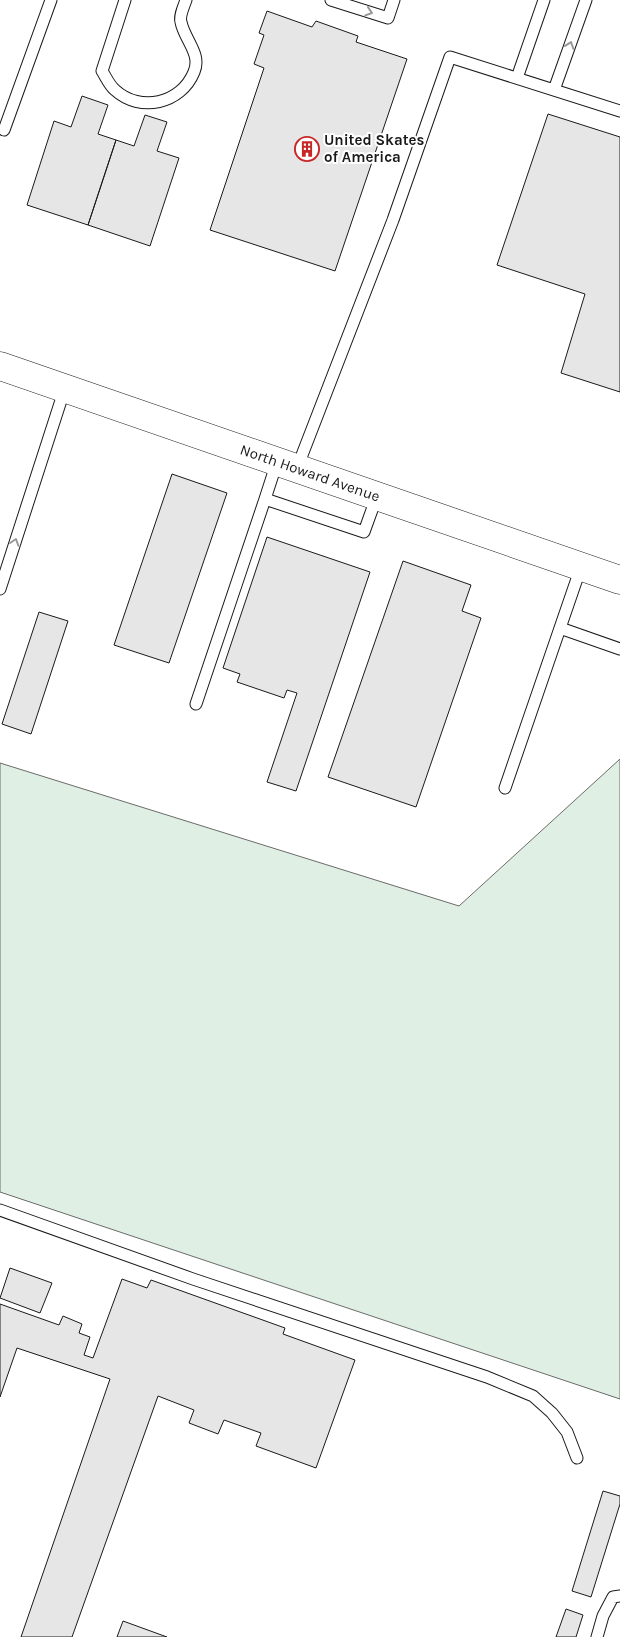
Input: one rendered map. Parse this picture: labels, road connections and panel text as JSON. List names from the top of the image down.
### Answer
{
  "streets": {
    "street": ["North Howard Avenue"]
  },
  "places": {
    "building": ["United Skates of America"]
  }
}
